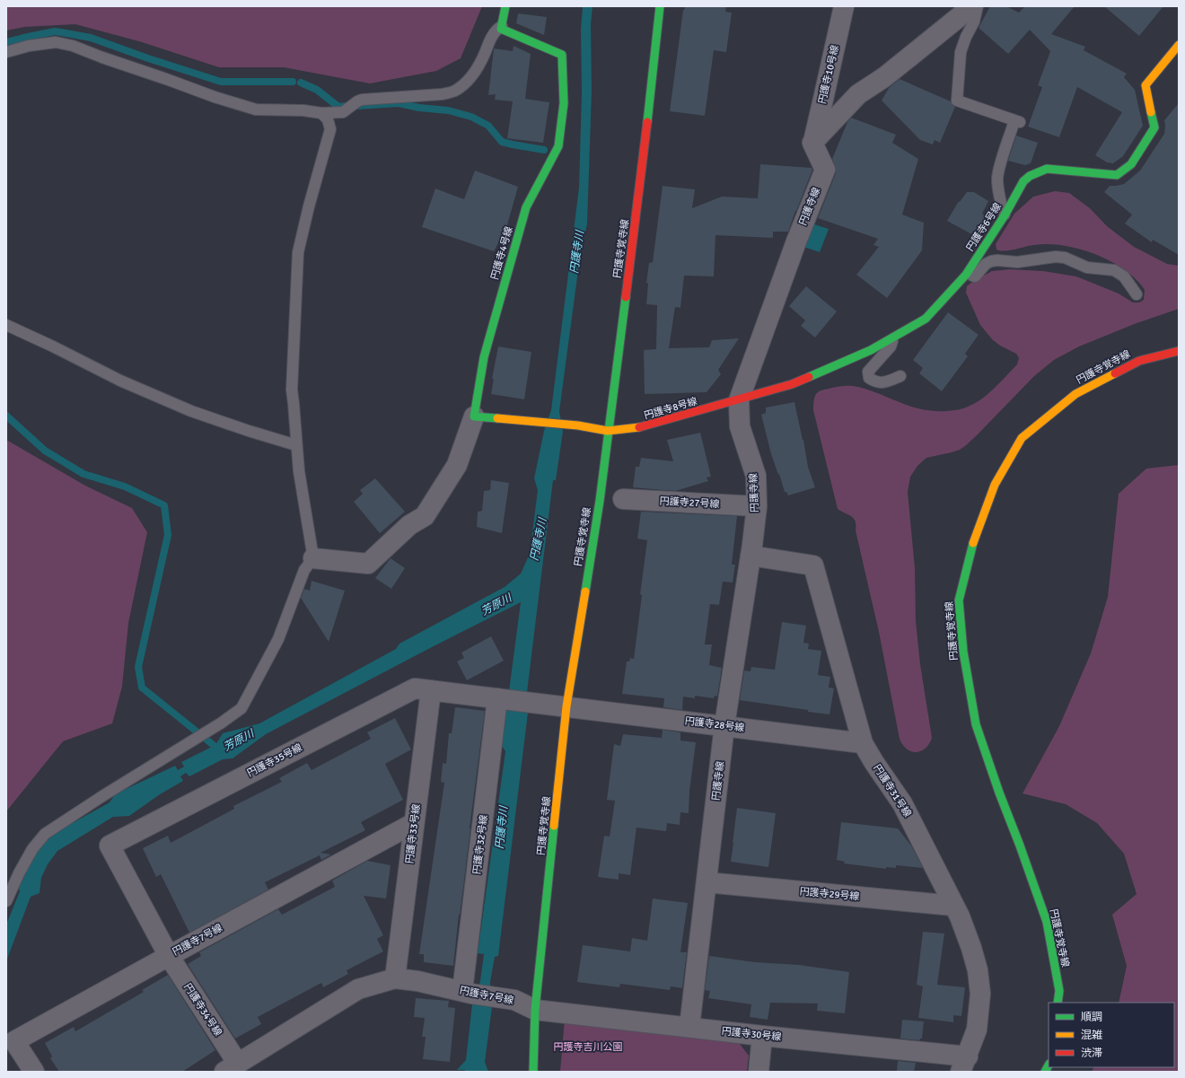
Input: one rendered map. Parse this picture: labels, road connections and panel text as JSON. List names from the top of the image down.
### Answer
{
  "streets": {
    "street": [
      "円護寺10号線",
      "円護寺線",
      "円護寺6号線",
      "円護寺覚寺線",
      "円護寺4号線",
      "円護寺8号線",
      "円護寺27号線",
      "円護寺28号線",
      "円護寺35号線",
      "円護寺31号線",
      "円護寺33号線",
      "円護寺32号線",
      "円護寺29号線",
      "円護寺7号線",
      "円護寺34号線",
      "円護寺30号線"
    ]
  },
  "crossings": [
    ["円護寺10号線", "円護寺線"],
    ["円護寺線", "円護寺6号線"],
    ["円護寺線", "円護寺8号線"],
    ["円護寺線", "円護寺27号線"],
    ["円護寺線", "円護寺28号線"],
    ["円護寺線", "円護寺31号線"],
    ["円護寺線", "円護寺29号線"],
    ["円護寺線", "円護寺30号線"],
    ["円護寺6号線", "円護寺8号線"],
    ["円護寺覚寺線", "円護寺8号線"],
    ["円護寺覚寺線", "円護寺28号線"],
    ["円護寺覚寺線", "円護寺35号線"],
    ["円護寺覚寺線", "円護寺7号線"],
    ["円護寺覚寺線", "円護寺30号線"],
    ["円護寺28号線", "円護寺35号線"],
    ["円護寺28号線", "円護寺31号線"],
    ["円護寺35号線", "円護寺33号線"],
    ["円護寺35号線", "円護寺32号線"],
    ["円護寺35号線", "円護寺7号線"],
    ["円護寺35号線", "円護寺34号線"],
    ["円護寺31号線", "円護寺29号線"],
    ["円護寺31号線", "円護寺30号線"],
    ["円護寺33号線", "円護寺7号線"],
    ["円護寺32号線", "円護寺7号線"],
    ["円護寺7号線", "円護寺34号線"],
    ["円護寺7号線", "円護寺30号線"]
  ],
  "water": ["円護寺川", "芳原川"],
  "parks": ["円護寺吉川公園"],
  "legend": ["順調", "混雑", "渋滞"]
}
